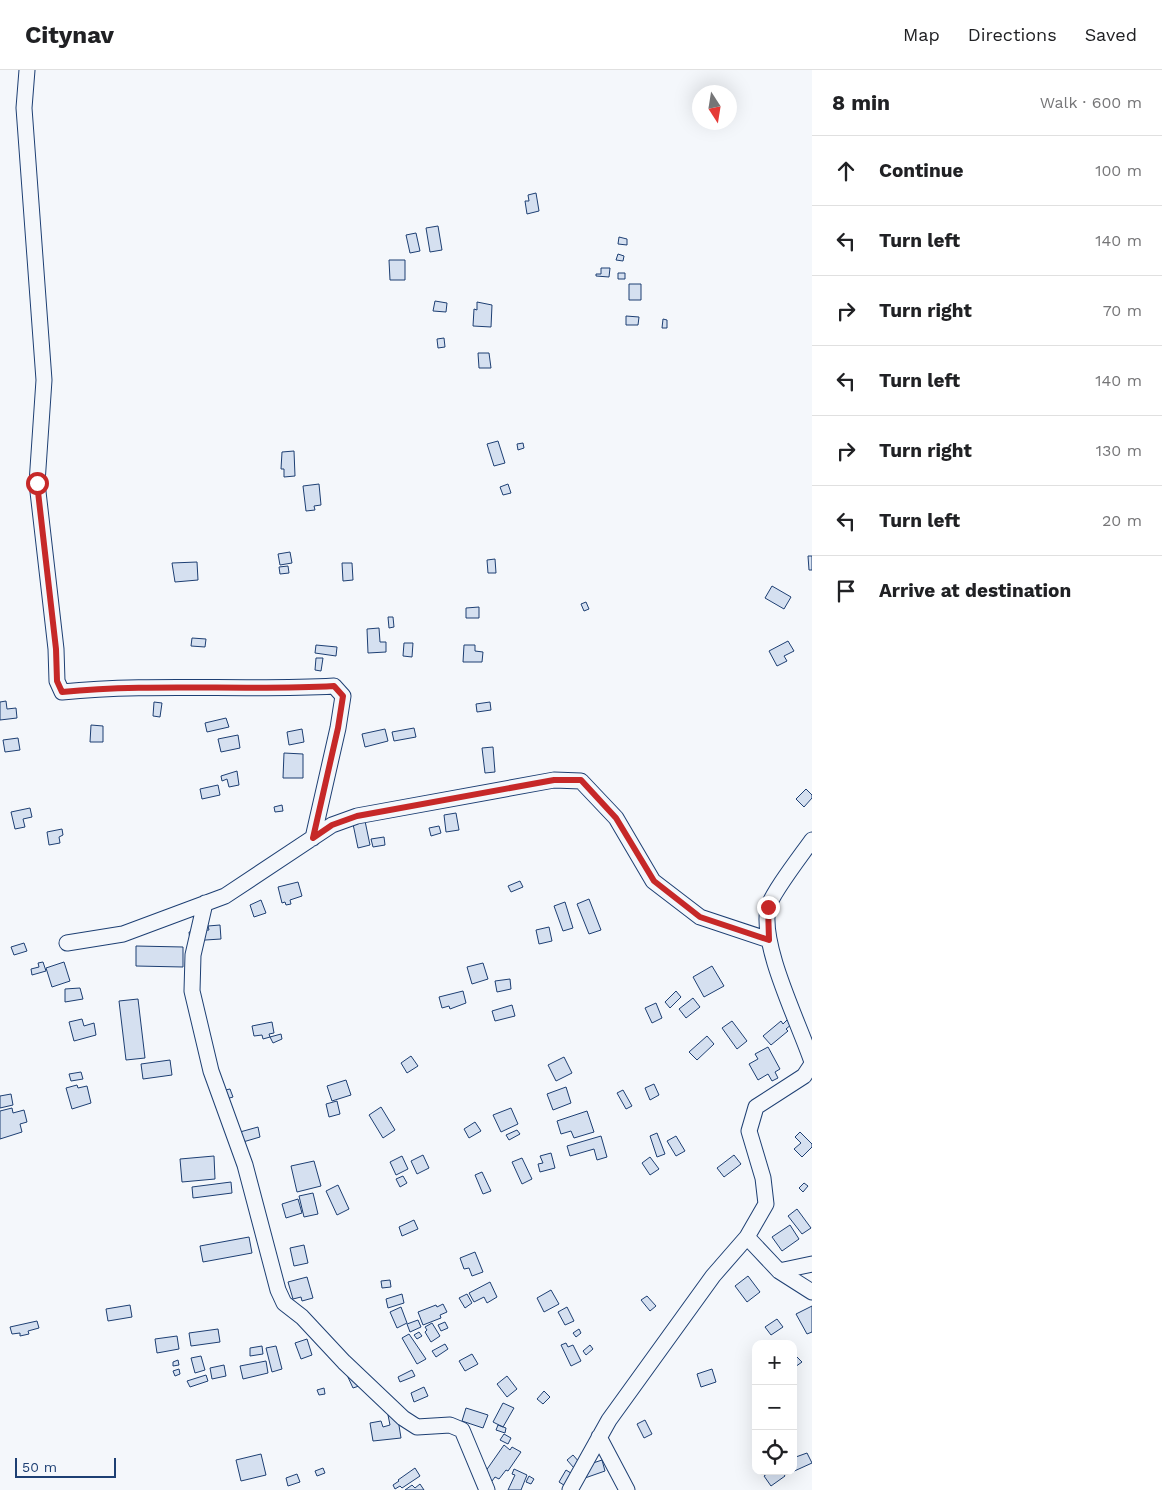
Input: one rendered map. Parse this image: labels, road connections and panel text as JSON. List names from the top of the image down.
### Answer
{
  "scale_bar": "50 m",
  "north": "bottom",
  "page": {
    "header": "Citynav",
    "nav": ["Map", "Directions", "Saved"],
    "heading": ["8 min", "Walk · 600 m"],
    "list": [
      ["Continue", "100 m"],
      ["Turn left", "140 m"],
      ["Turn right", "70 m"],
      ["Turn left", "140 m"],
      ["Turn right", "130 m"],
      ["Turn left", "20 m"],
      "Arrive at destination"
    ],
    "map_buttons": ["+", "−"],
    "scale": "50 m"
  }
}
